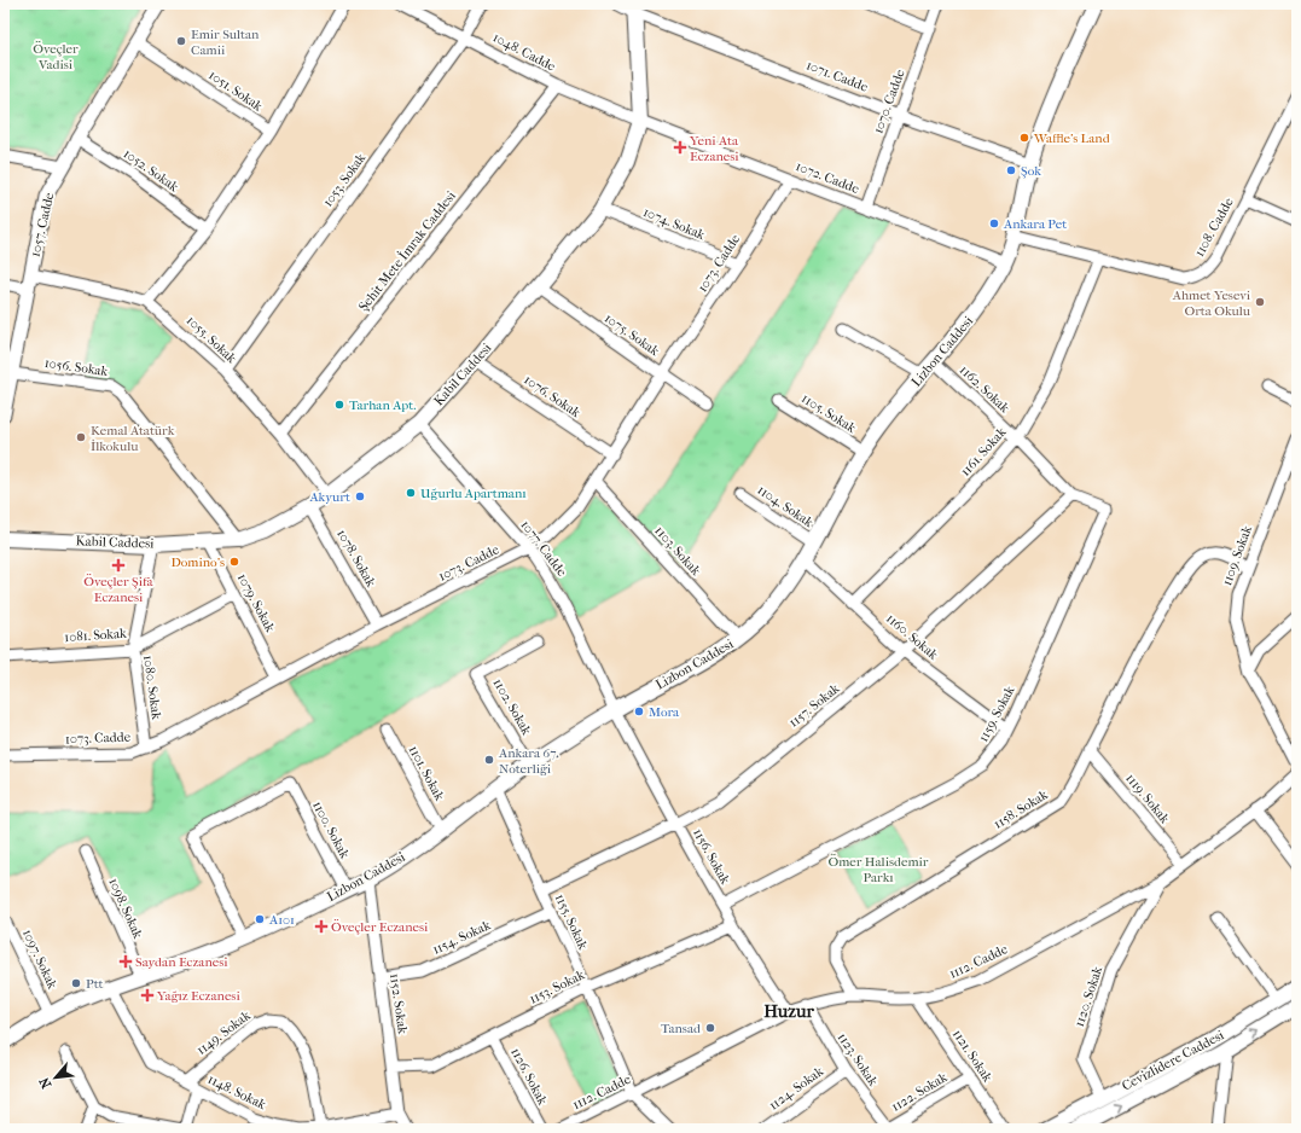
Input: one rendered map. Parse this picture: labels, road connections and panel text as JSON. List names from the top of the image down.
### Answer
{
  "streets": {
    "main road": ["Lizbon Caddesi", "Kabil Caddesi", "Cevizlidere Caddesi"],
    "street": [
      "1048. Cadde",
      "1071. Cadde",
      "1051. Sokak",
      "1070. Cadde",
      "1052. Sokak",
      "1072. Cadde",
      "1053. Sokak",
      "1074. Sokak",
      "1057. Cadde",
      "1108. Cadde",
      "Şehit Mete İmrak Caddesi",
      "1073. Cadde",
      "1075. Sokak",
      "1055. Sokak",
      "1056. Sokak",
      "1162. Sokak",
      "1076. Sokak",
      "1105. Sokak",
      "1161. Sokak",
      "1104. Sokak",
      "1077. Cadde",
      "1103. Sokak",
      "1109. Sokak",
      "1078. Sokak",
      "1079. Sokak",
      "1081. Sokak",
      "1160. Sokak",
      "1080. Sokak",
      "1157. Sokak",
      "1102. Sokak",
      "1159. Sokak",
      "1101. Sokak",
      "1119. Sokak",
      "1158. Sokak",
      "1100. Sokak",
      "1156. Sokak",
      "1098. Sokak",
      "1155. Sokak",
      "1154. Sokak",
      "1097. Sokak",
      "1112. Cadde",
      "1153. Sokak",
      "1120. Sokak",
      "1152. Sokak",
      "1149. Sokak",
      "1121. Sokak",
      "1123. Sokak",
      "1126. Sokak",
      "1124. Sokak",
      "1148. Sokak",
      "1122. Sokak"
    ]
  },
  "crossings": [
    ["1048. Cadde", "1072. Cadde"],
    ["1048. Cadde", "1053. Sokak"],
    ["1048. Cadde", "Şehit Mete İmrak Caddesi"],
    ["1048. Cadde", "Kabil Caddesi"],
    ["1071. Cadde", "1070. Cadde"],
    ["1071. Cadde", "Lizbon Caddesi"],
    ["1071. Cadde", "Kabil Caddesi"],
    ["1051. Sokak", "1057. Cadde"],
    ["1070. Cadde", "1072. Cadde"],
    ["1052. Sokak", "1057. Cadde"],
    ["1072. Cadde", "1073. Cadde"],
    ["1072. Cadde", "Lizbon Caddesi"],
    ["1072. Cadde", "Kabil Caddesi"],
    ["1053. Sokak", "1055. Sokak"],
    ["1074. Sokak", "1073. Cadde"],
    ["1074. Sokak", "Kabil Caddesi"],
    ["1057. Cadde", "1055. Sokak"],
    ["1057. Cadde", "1056. Sokak"],
    ["1108. Cadde", "Lizbon Caddesi"],
    ["1108. Cadde", "1161. Sokak"],
    ["Şehit Mete İmrak Caddesi", "1055. Sokak"],
    ["1073. Cadde", "1075. Sokak"],
    ["1073. Cadde", "1076. Sokak"],
    ["1073. Cadde", "1077. Cadde"],
    ["1073. Cadde", "1103. Sokak"],
    ["1073. Cadde", "1078. Sokak"],
    ["1073. Cadde", "1079. Sokak"],
    ["1073. Cadde", "1080. Sokak"],
    ["1075. Sokak", "Kabil Caddesi"],
    ["1055. Sokak", "Kabil Caddesi"],
    ["Lizbon Caddesi", "1162. Sokak"],
    ["Lizbon Caddesi", "1105. Sokak"],
    ["Lizbon Caddesi", "1104. Sokak"],
    ["Lizbon Caddesi", "1077. Cadde"],
    ["Lizbon Caddesi", "1103. Sokak"],
    ["Lizbon Caddesi", "1160. Sokak"],
    ["Lizbon Caddesi", "1102. Sokak"],
    ["Lizbon Caddesi", "1101. Sokak"],
    ["Lizbon Caddesi", "1100. Sokak"],
    ["Lizbon Caddesi", "1156. Sokak"],
    ["Lizbon Caddesi", "1098. Sokak"],
    ["Lizbon Caddesi", "1155. Sokak"],
    ["Lizbon Caddesi", "1097. Sokak"],
    ["Lizbon Caddesi", "1152. Sokak"],
    ["Lizbon Caddesi", "1148. Sokak"],
    ["1056. Sokak", "Kabil Caddesi"],
    ["Kabil Caddesi", "1076. Sokak"],
    ["Kabil Caddesi", "1077. Cadde"],
    ["Kabil Caddesi", "1078. Sokak"],
    ["Kabil Caddesi", "1079. Sokak"],
    ["Kabil Caddesi", "1080. Sokak"],
    ["1162. Sokak", "1161. Sokak"],
    ["1162. Sokak", "1159. Sokak"],
    ["1161. Sokak", "1160. Sokak"],
    ["1161. Sokak", "1159. Sokak"],
    ["1077. Cadde", "1156. Sokak"],
    ["1109. Sokak", "1158. Sokak"],
    ["1079. Sokak", "1081. Sokak"],
    ["1081. Sokak", "1080. Sokak"],
    ["1160. Sokak", "1157. Sokak"],
    ["1160. Sokak", "1159. Sokak"],
    ["1157. Sokak", "1159. Sokak"],
    ["1157. Sokak", "1156. Sokak"],
    ["1157. Sokak", "1155. Sokak"],
    ["1159. Sokak", "1156. Sokak"],
    ["1119. Sokak", "1158. Sokak"],
    ["1119. Sokak", "1112. Cadde"],
    ["1158. Sokak", "1112. Cadde"],
    ["1156. Sokak", "1112. Cadde"],
    ["1156. Sokak", "1153. Sokak"],
    ["1155. Sokak", "1154. Sokak"],
    ["1155. Sokak", "1112. Cadde"],
    ["1155. Sokak", "1153. Sokak"],
    ["1154. Sokak", "1152. Sokak"],
    ["1112. Cadde", "1120. Sokak"],
    ["1112. Cadde", "1121. Sokak"],
    ["1112. Cadde", "1123. Sokak"],
    ["1153. Sokak", "1152. Sokak"],
    ["1153. Sokak", "1126. Sokak"],
    ["1120. Sokak", "Cevizlidere Caddesi"],
    ["1152. Sokak", "1148. Sokak"],
    ["1149. Sokak", "1148. Sokak"],
    ["1121. Sokak", "1122. Sokak"],
    ["1123. Sokak", "1124. Sokak"],
    ["1123. Sokak", "1122. Sokak"]
  ],
  "districts": ["Huzur"],
  "parks": ["Öveçler Vadisi", "Ömer Halisdemir Parkı"],
  "places": {
    "other": [
      "Emir Sultan Camii",
      "Waffle's Land",
      "Şok",
      "Ankara Pet",
      "Ahmet Yesevi Orta Okulu",
      "Tarhan Apt.",
      "Kemal Atatürk İlkokulu",
      "Uğurlu Apartmanı",
      "Akyurt",
      "Domino's",
      "Mora",
      "Ankara 67. Noterliği",
      "A101",
      "Ptt",
      "Tansad"
    ],
    "health": [
      "Yeni Ata Eczanesi",
      "Öveçler Şifa Eczanesi",
      "Öveçler Eczanesi",
      "Saydan Eczanesi",
      "Yağız Eczanesi"
    ]
  },
  "north": "bottom left"
}
